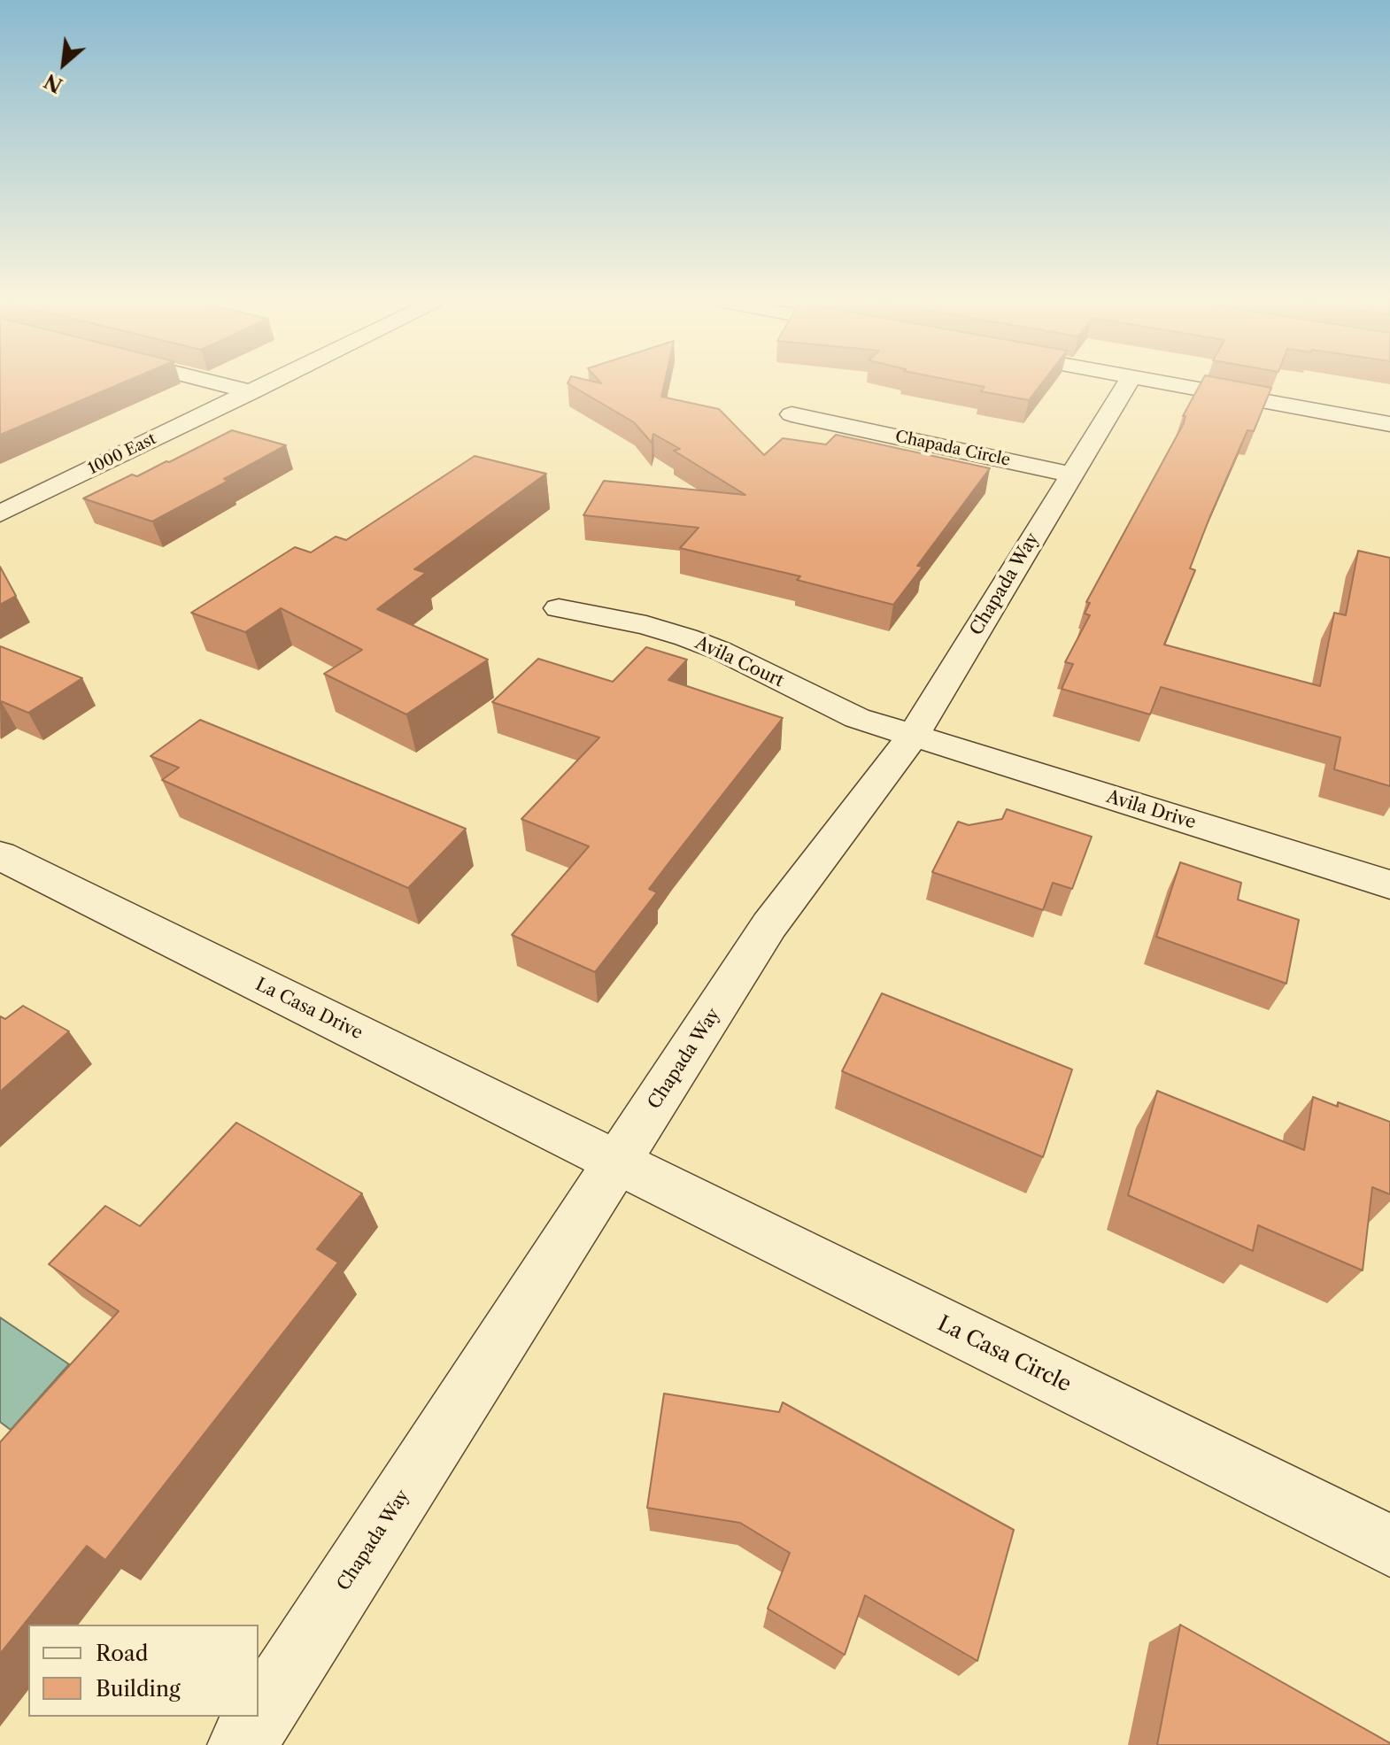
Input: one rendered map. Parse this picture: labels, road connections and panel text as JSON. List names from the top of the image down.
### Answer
{
  "streets": {
    "street": [
      "Chapada Circle",
      "1000 East",
      "Chapada Way",
      "Avila Court",
      "Avila Drive",
      "La Casa Drive",
      "La Casa Circle"
    ]
  },
  "crossings": [
    ["Chapada Circle", "Chapada Way"],
    ["Chapada Way", "Avila Court"],
    ["Chapada Way", "Avila Drive"],
    ["Chapada Way", "La Casa Drive"],
    ["Chapada Way", "La Casa Circle"],
    ["Avila Court", "Avila Drive"],
    ["La Casa Drive", "La Casa Circle"]
  ],
  "legend": ["Road", "Building"],
  "north": "bottom left"
}
